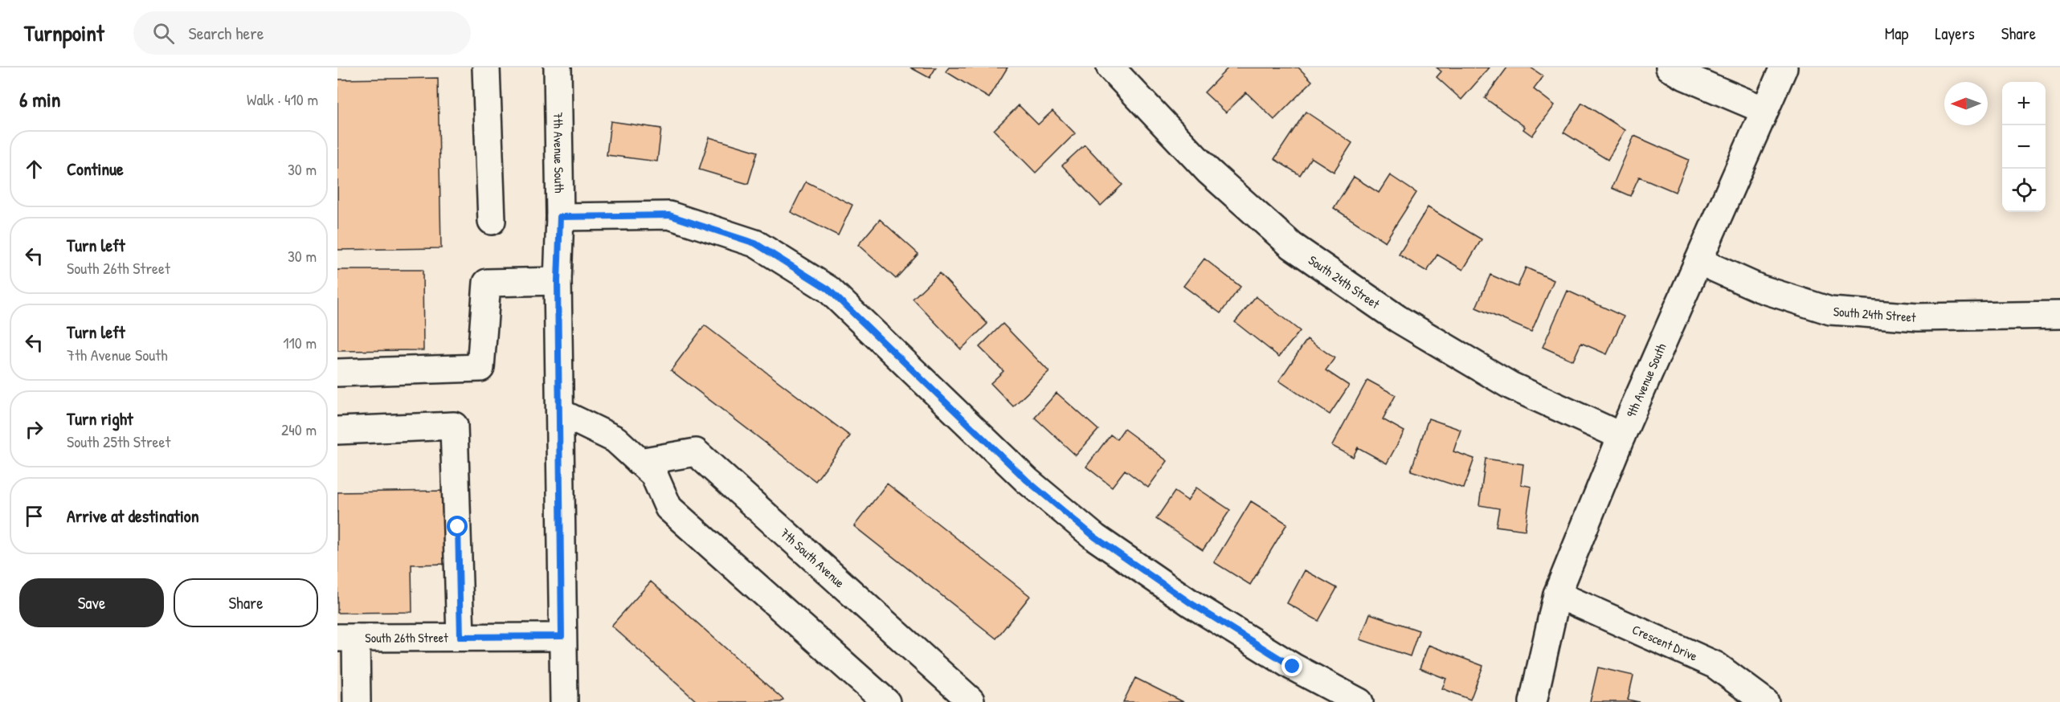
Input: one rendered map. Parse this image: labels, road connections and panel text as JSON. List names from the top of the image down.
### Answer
{
  "streets": {
    "street": [
      "7th Avenue South",
      "South 24th Street",
      "9th Avenue South",
      "7th South Avenue",
      "South 26th Street",
      "Crescent Drive"
    ]
  },
  "crossings": [
    ["7th Avenue South", "South 26th Street"],
    ["South 24th Street", "9th Avenue South"],
    ["9th Avenue South", "Crescent Drive"]
  ],
  "north": "left",
  "page": {
    "header": "Turnpoint",
    "search": "Search here",
    "nav": ["Map", "Layers", "Share"],
    "heading": ["6 min", "Walk · 410 m"],
    "map_buttons": ["+", "−"],
    "list": [
      ["Continue", "30 m"],
      ["Turn left", "South 26th Street", "30 m"],
      ["Turn left", "7th Avenue South", "110 m"],
      ["Turn right", "South 25th Street", "240 m"],
      "Arrive at destination"
    ],
    "buttons": ["Save", "Share"]
  }
}
